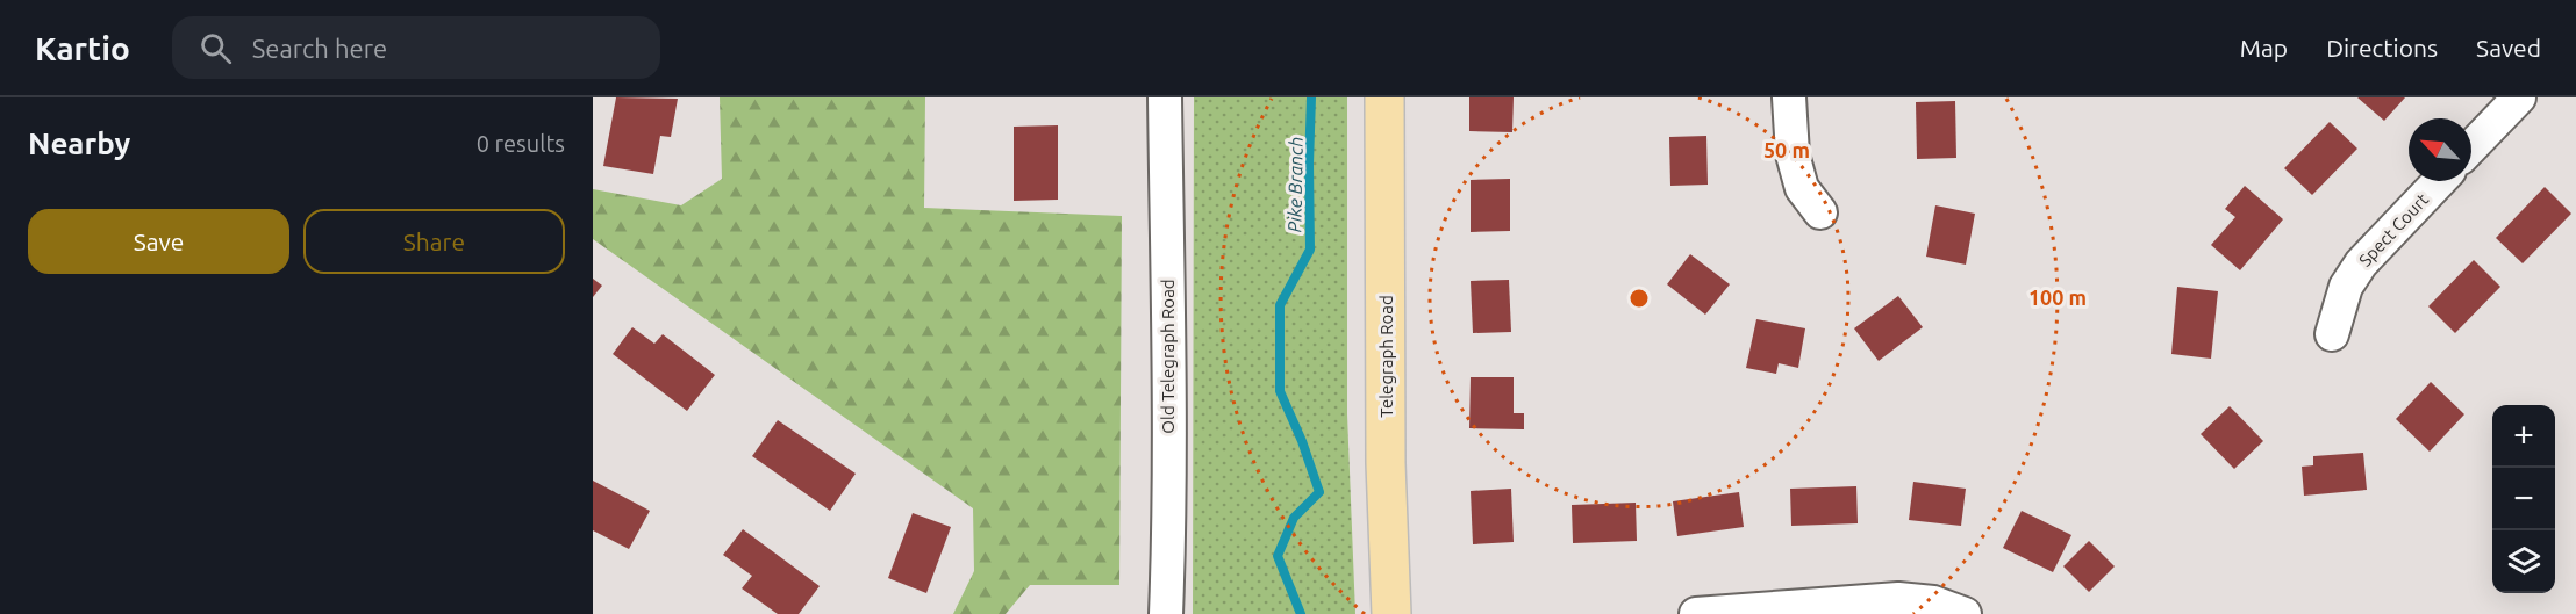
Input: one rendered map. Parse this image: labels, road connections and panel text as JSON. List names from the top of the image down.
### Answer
{
  "streets": {
    "main road": ["Telegraph Road"],
    "street": ["Spect Court", "Old Telegraph Road"]
  },
  "water": ["Pike Branch"],
  "north": "top left",
  "page": {
    "header": "Kartio",
    "search": "Search here",
    "nav": ["Map", "Directions", "Saved"],
    "heading": ["Nearby", "0 results"],
    "buttons": ["Save", "Share"],
    "map_buttons": ["+", "−"]
  },
  "rings": ["50 m", "100 m"]
}
